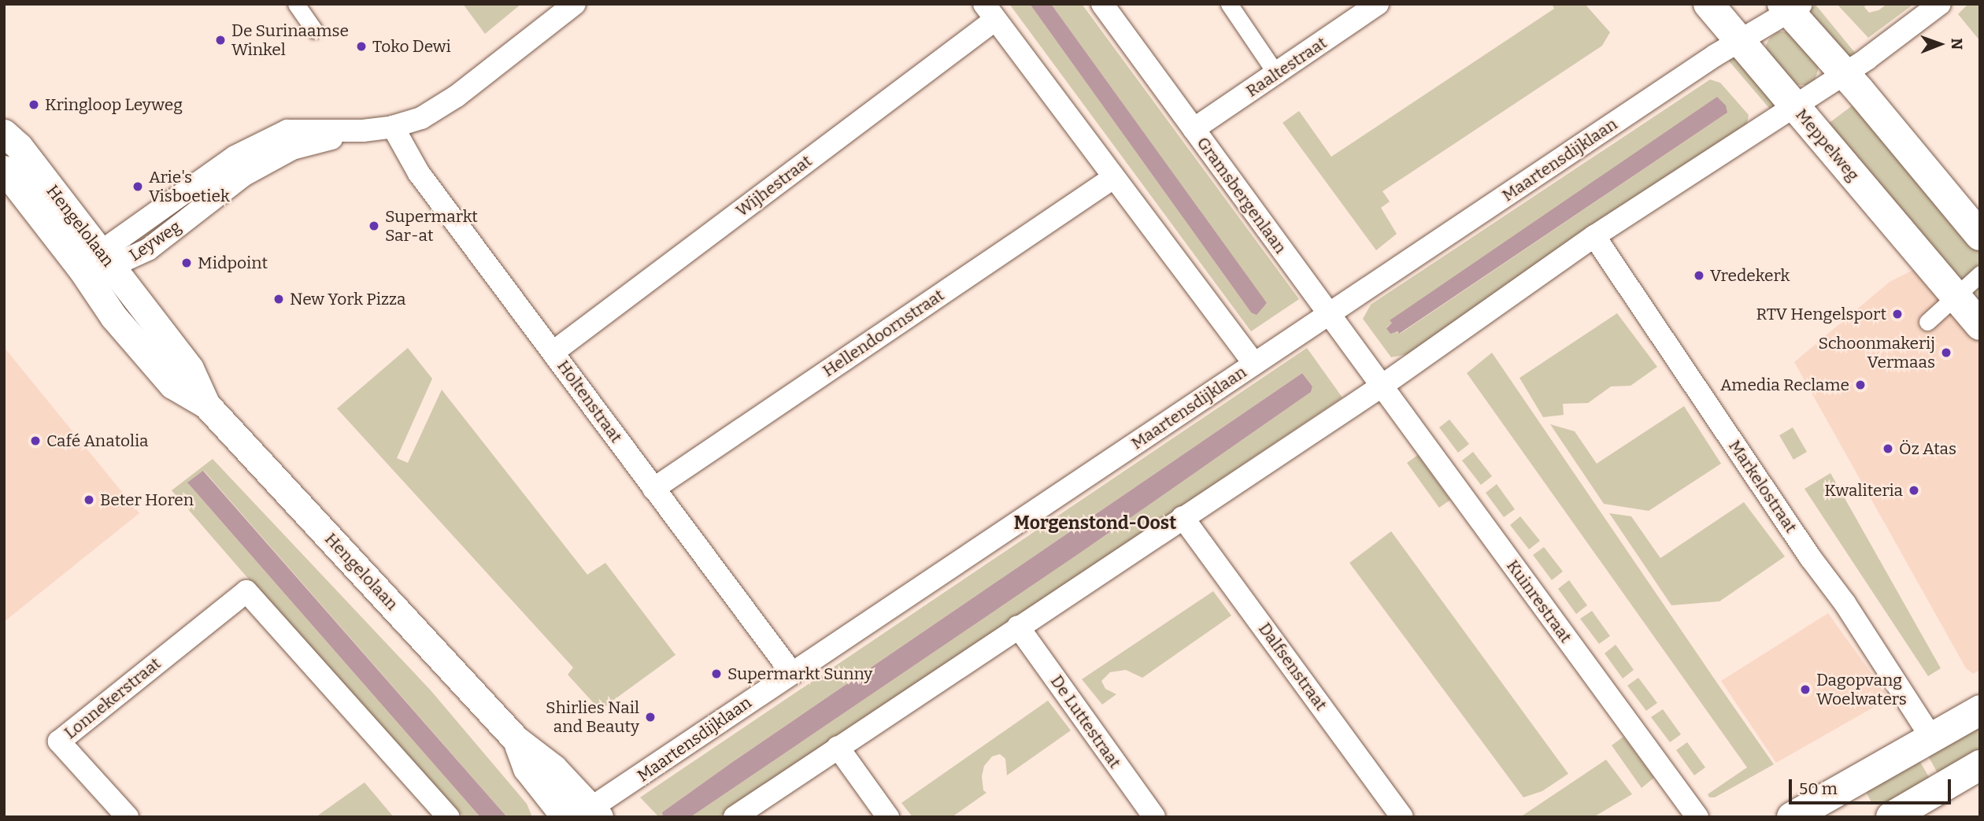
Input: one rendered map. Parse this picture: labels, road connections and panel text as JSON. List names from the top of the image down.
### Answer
{
  "streets": {
    "main road": ["Meppelweg"],
    "street": [
      "Raaltestraat",
      "Maartensdijklaan",
      "Wijhestraat",
      "Gramsbergenlaan",
      "Hengelolaan",
      "Leyweg",
      "Hellendoornstraat",
      "Holtenstraat",
      "Markelostraat",
      "Kuinrestraat",
      "Dalfsenstraat",
      "Lonnekerstraat",
      "De Luttestraat"
    ]
  },
  "crossings": [
    ["Raaltestraat", "Gramsbergenlaan"],
    ["Meppelweg", "Maartensdijklaan"],
    ["Maartensdijklaan", "Gramsbergenlaan"],
    ["Maartensdijklaan", "Hengelolaan"],
    ["Maartensdijklaan", "Holtenstraat"],
    ["Wijhestraat", "Holtenstraat"],
    ["Gramsbergenlaan", "Kuinrestraat"],
    ["Hengelolaan", "Leyweg"],
    ["Leyweg", "Holtenstraat"],
    ["Hellendoornstraat", "Holtenstraat"]
  ],
  "districts": ["Morgenstond-Oost"],
  "places": [
    "De Surinaamse Winkel",
    "Toko Dewi",
    "Kringloop Leyweg",
    "Arie's Visboetiek",
    "Supermarkt Sar-at",
    "Midpoint",
    "Vredekerk",
    "New York Pizza",
    "RTV Hengelsport",
    "Schoonmakerij Vermaas",
    "Amedia Reclame",
    "Café Anatolia",
    "Öz Atas",
    "Kwaliteria",
    "Beter Horen",
    "Supermarkt Sunny",
    "Dagopvang Woelwaters",
    "Shirlies Nail and Beauty"
  ],
  "scale_bar": "50 m",
  "north": "right"
}
